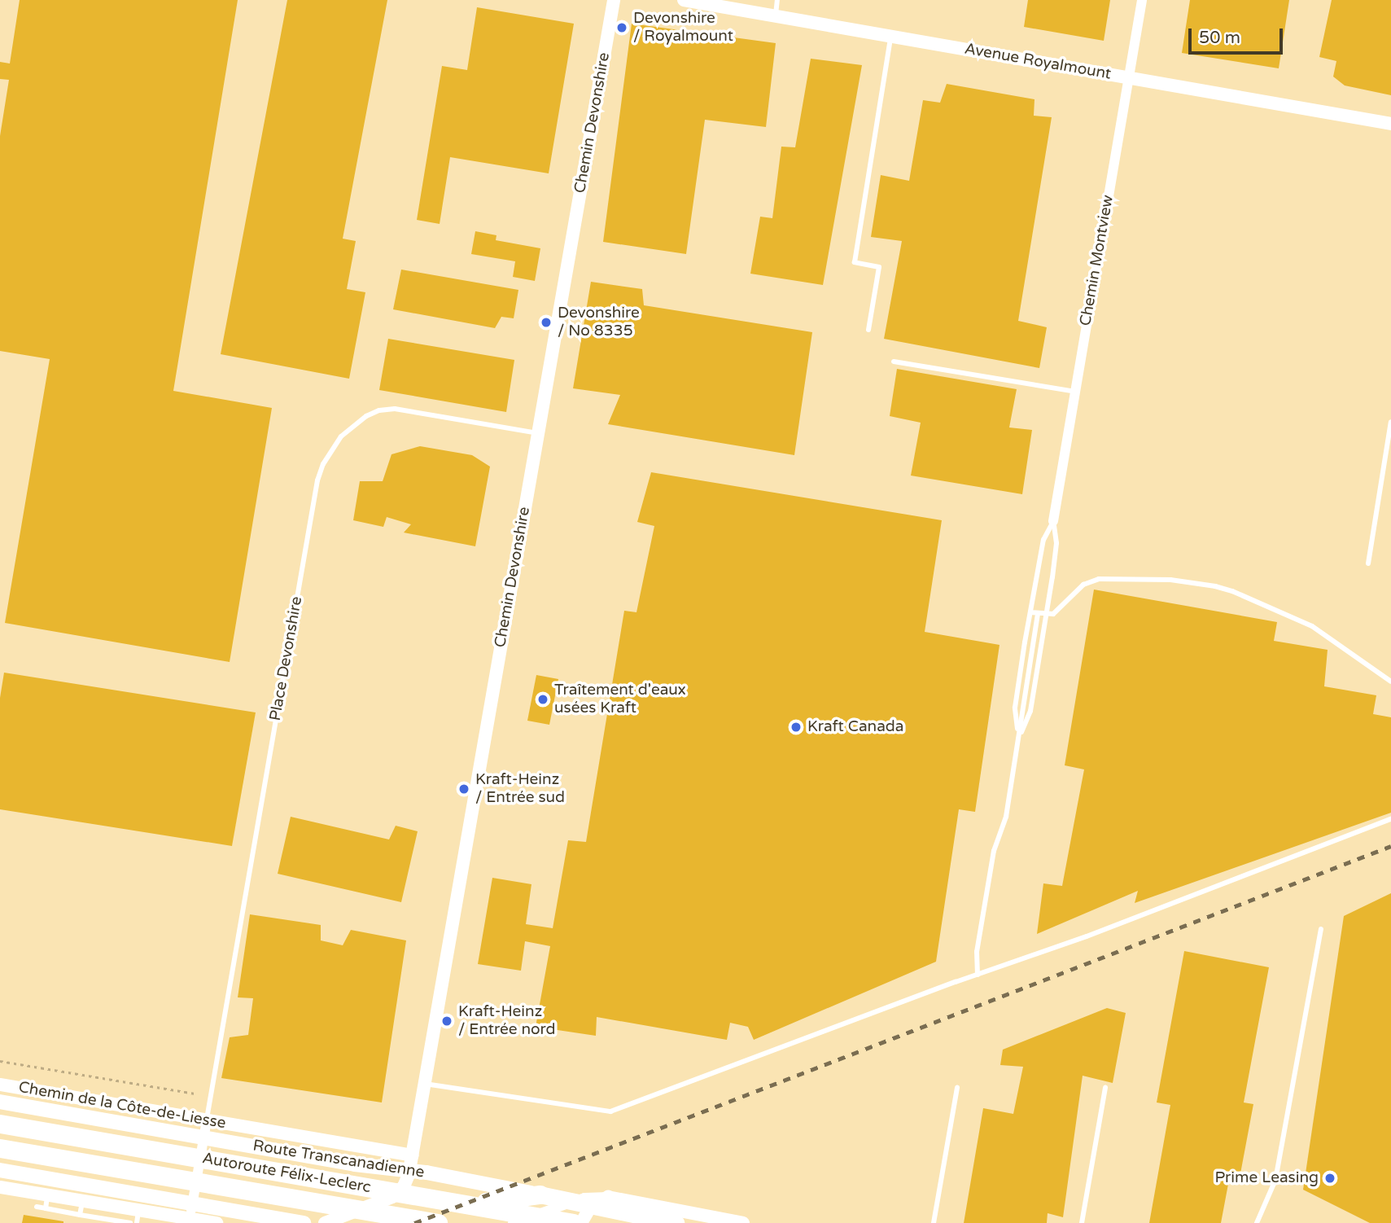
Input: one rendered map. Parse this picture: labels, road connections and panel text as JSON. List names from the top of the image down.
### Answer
{
  "streets": {
    "highway": ["Autoroute Félix-Leclerc"],
    "main road": ["Route Transcanadienne"],
    "street": [
      "Avenue Royalmount",
      "Chemin Devonshire",
      "Chemin Montview",
      "Chemin de la Côte-de-Liesse"
    ],
    "lane": ["Place Devonshire"]
  },
  "crossings": [
    ["Avenue Royalmount", "Chemin Montview"],
    ["Chemin Devonshire", "Place Devonshire"],
    ["Chemin Devonshire", "Chemin de la Côte-de-Liesse"],
    ["Place Devonshire", "Chemin de la Côte-de-Liesse"]
  ],
  "places": [
    "Devonshire / Royalmount",
    "Devonshire / No 8335",
    "Traîtement d'eaux usées Kraft",
    "Kraft Canada",
    "Kraft-Heinz / Entrée sud",
    "Kraft-Heinz / Entrée nord",
    "Prime Leasing"
  ],
  "scale_bar": "50 m"
}
